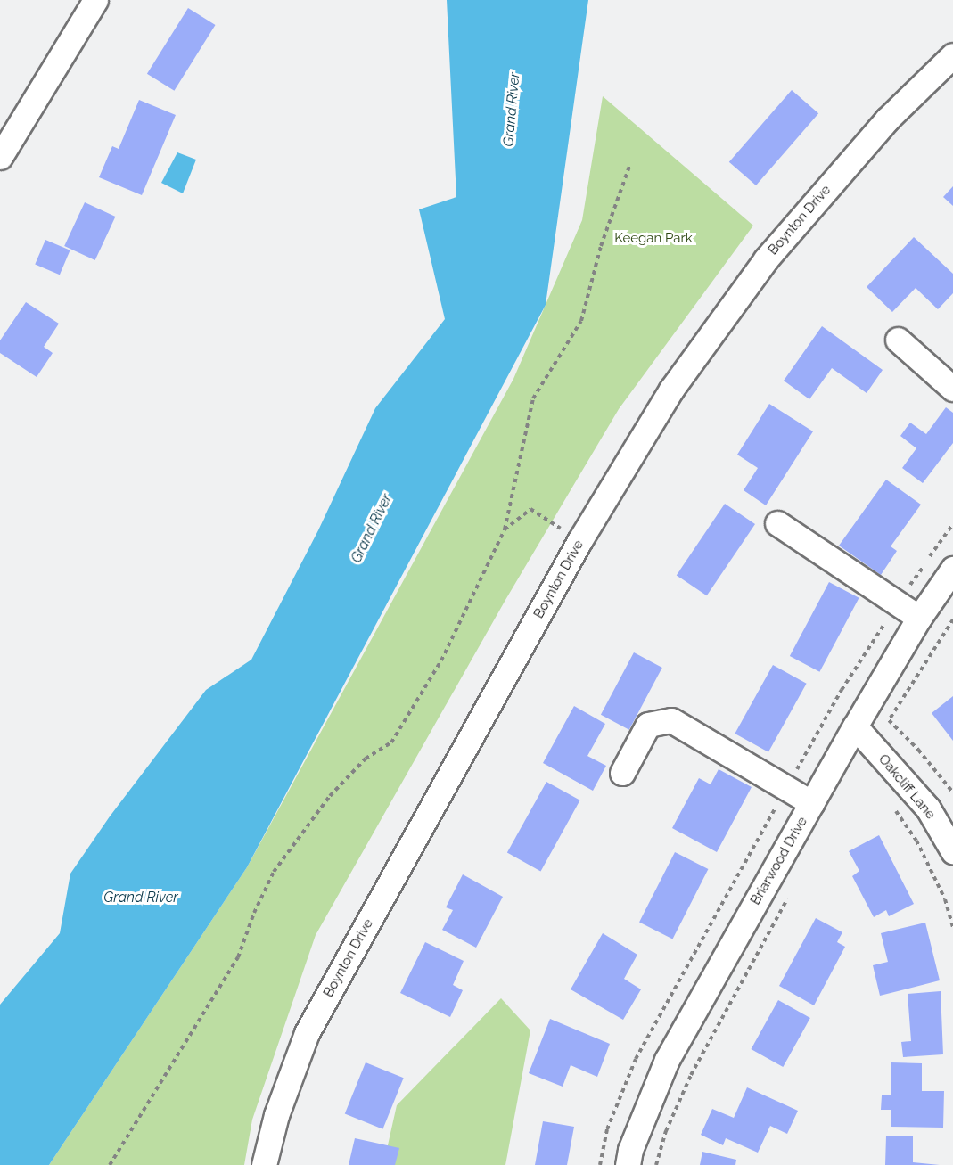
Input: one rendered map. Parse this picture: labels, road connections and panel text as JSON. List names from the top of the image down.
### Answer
{
  "streets": {
    "street": ["Boynton Drive", "Oakcliff Lane", "Briarwood Drive"]
  },
  "crossings": [
    ["Oakcliff Lane", "Briarwood Drive"]
  ],
  "water": ["Grand River"],
  "parks": ["Keegan Park"]
}
